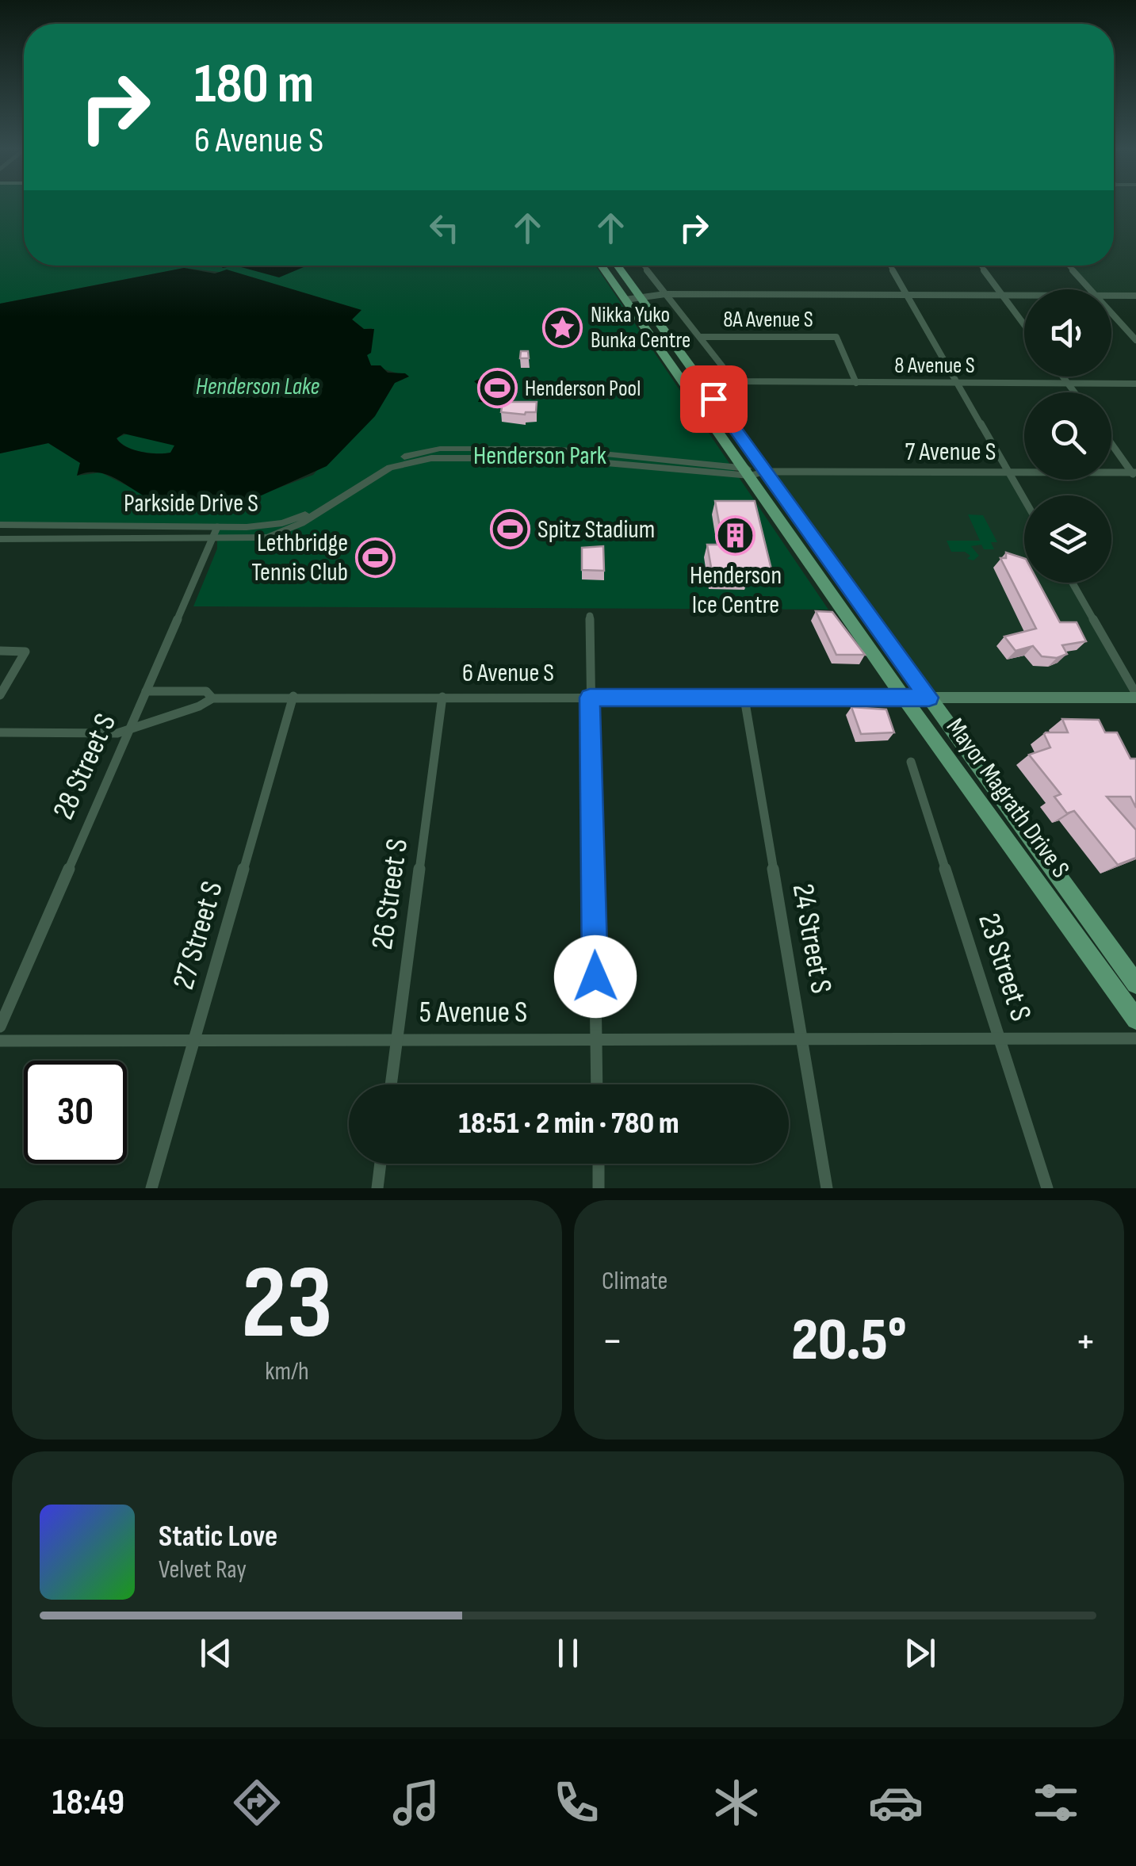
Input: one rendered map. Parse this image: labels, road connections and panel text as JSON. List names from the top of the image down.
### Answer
{
  "streets": {
    "main road": ["6 Avenue S", "Mayor Magrath Drive S"],
    "street": [
      "8A Avenue S",
      "8 Avenue S",
      "7 Avenue S",
      "Parkside Drive S",
      "28 Street S",
      "26 Street S",
      "27 Street S",
      "24 Street S",
      "23 Street S",
      "5 Avenue S"
    ]
  },
  "crossings": [
    ["8A Avenue S", "8 Avenue S"],
    ["7 Avenue S", "Parkside Drive S"],
    ["7 Avenue S", "Mayor Magrath Drive S"],
    ["Parkside Drive S", "28 Street S"],
    ["Parkside Drive S", "Mayor Magrath Drive S"],
    ["6 Avenue S", "28 Street S"],
    ["6 Avenue S", "Mayor Magrath Drive S"],
    ["6 Avenue S", "26 Street S"],
    ["6 Avenue S", "27 Street S"],
    ["6 Avenue S", "24 Street S"],
    ["26 Street S", "5 Avenue S"],
    ["27 Street S", "5 Avenue S"],
    ["24 Street S", "5 Avenue S"],
    ["23 Street S", "5 Avenue S"]
  ],
  "water": ["Henderson Lake"],
  "parks": ["Henderson Park"],
  "places": {
    "place": ["Nikka Yuko Bunka Centre"],
    "sports": ["Henderson Pool", "Spitz Stadium", "Lethbridge Tennis Club"],
    "building": ["Henderson Ice Centre"]
  },
  "page": {
    "turn": ["180 m", "6 Avenue S"],
    "limit": "30",
    "trip": "18:51 · 2 min · 780 m",
    "tile": [
      ["23", "km/h"],
      "Climate"
    ],
    "heat": ["−", "20.5°", "+"],
    "song": ["Static Love", "Velvet Ray"],
    "tabs": "18:49"
  }
}
